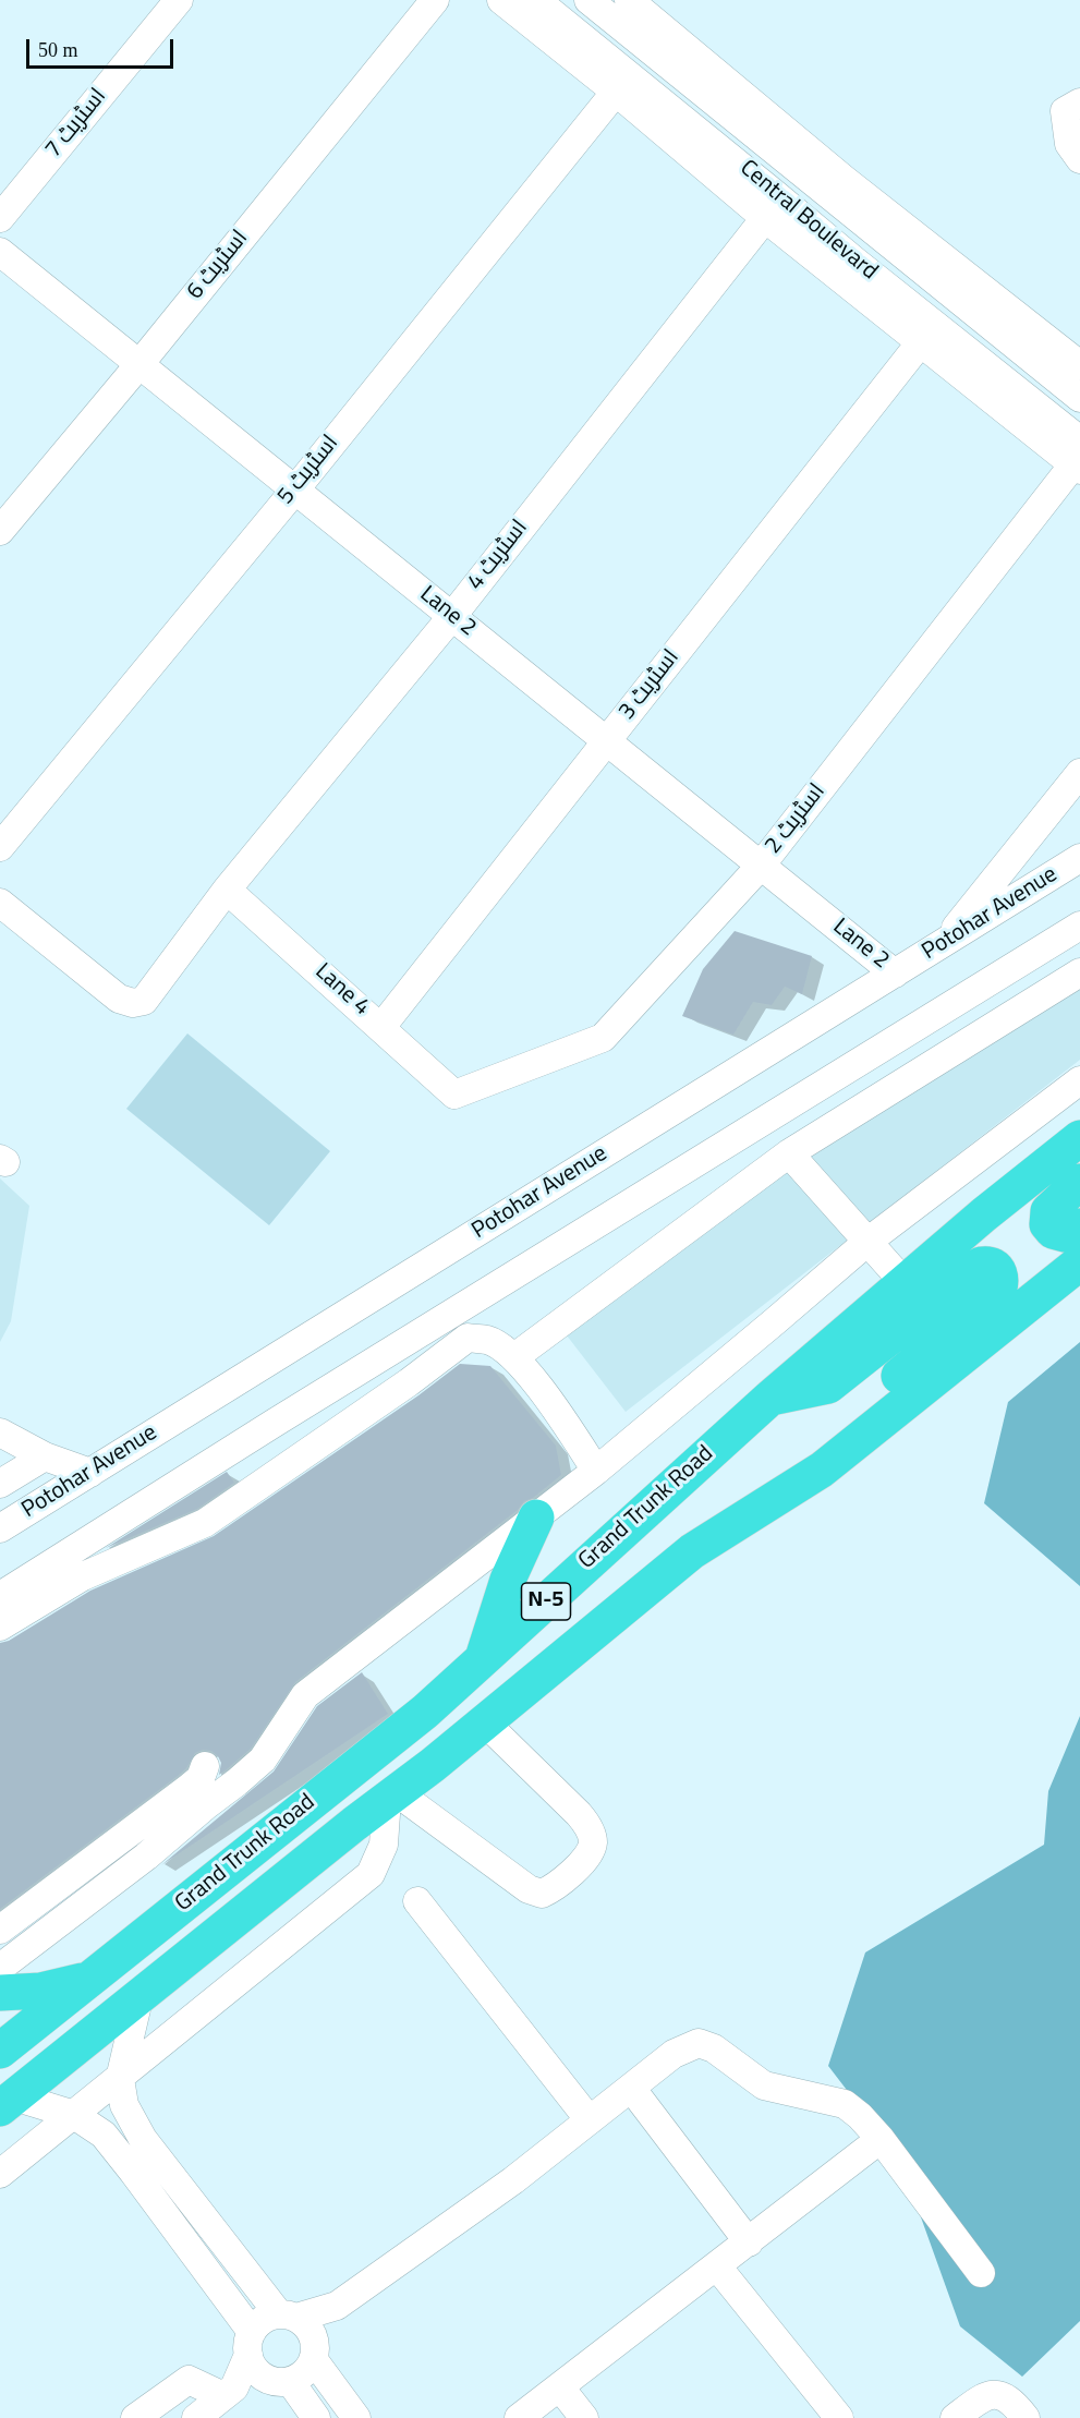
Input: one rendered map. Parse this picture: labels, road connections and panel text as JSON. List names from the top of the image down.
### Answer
{
  "streets": {
    "highway": ["Grand Trunk Road", "N-5"],
    "street": [
      "اسٹریٹ 7",
      "Central Boulevard",
      "اسٹریٹ 6",
      "اسٹریٹ 5",
      "اسٹریٹ 4",
      "Lane 2",
      "اسٹریٹ 3",
      "اسٹریٹ 2",
      "Potohar Avenue",
      "Lane 4"
    ]
  },
  "crossings": [
    ["Central Boulevard", "اسٹریٹ 2"],
    ["اسٹریٹ 6", "Lane 2"],
    ["اسٹریٹ 5", "Lane 2"],
    ["اسٹریٹ 4", "Lane 2"],
    ["اسٹریٹ 4", "Lane 4"],
    ["Lane 2", "اسٹریٹ 3"],
    ["Lane 2", "اسٹریٹ 2"],
    ["Lane 2", "Potohar Avenue"],
    ["اسٹریٹ 3", "Lane 4"],
    ["اسٹریٹ 2", "Lane 4"]
  ],
  "scale_bar": "50 m"
}
